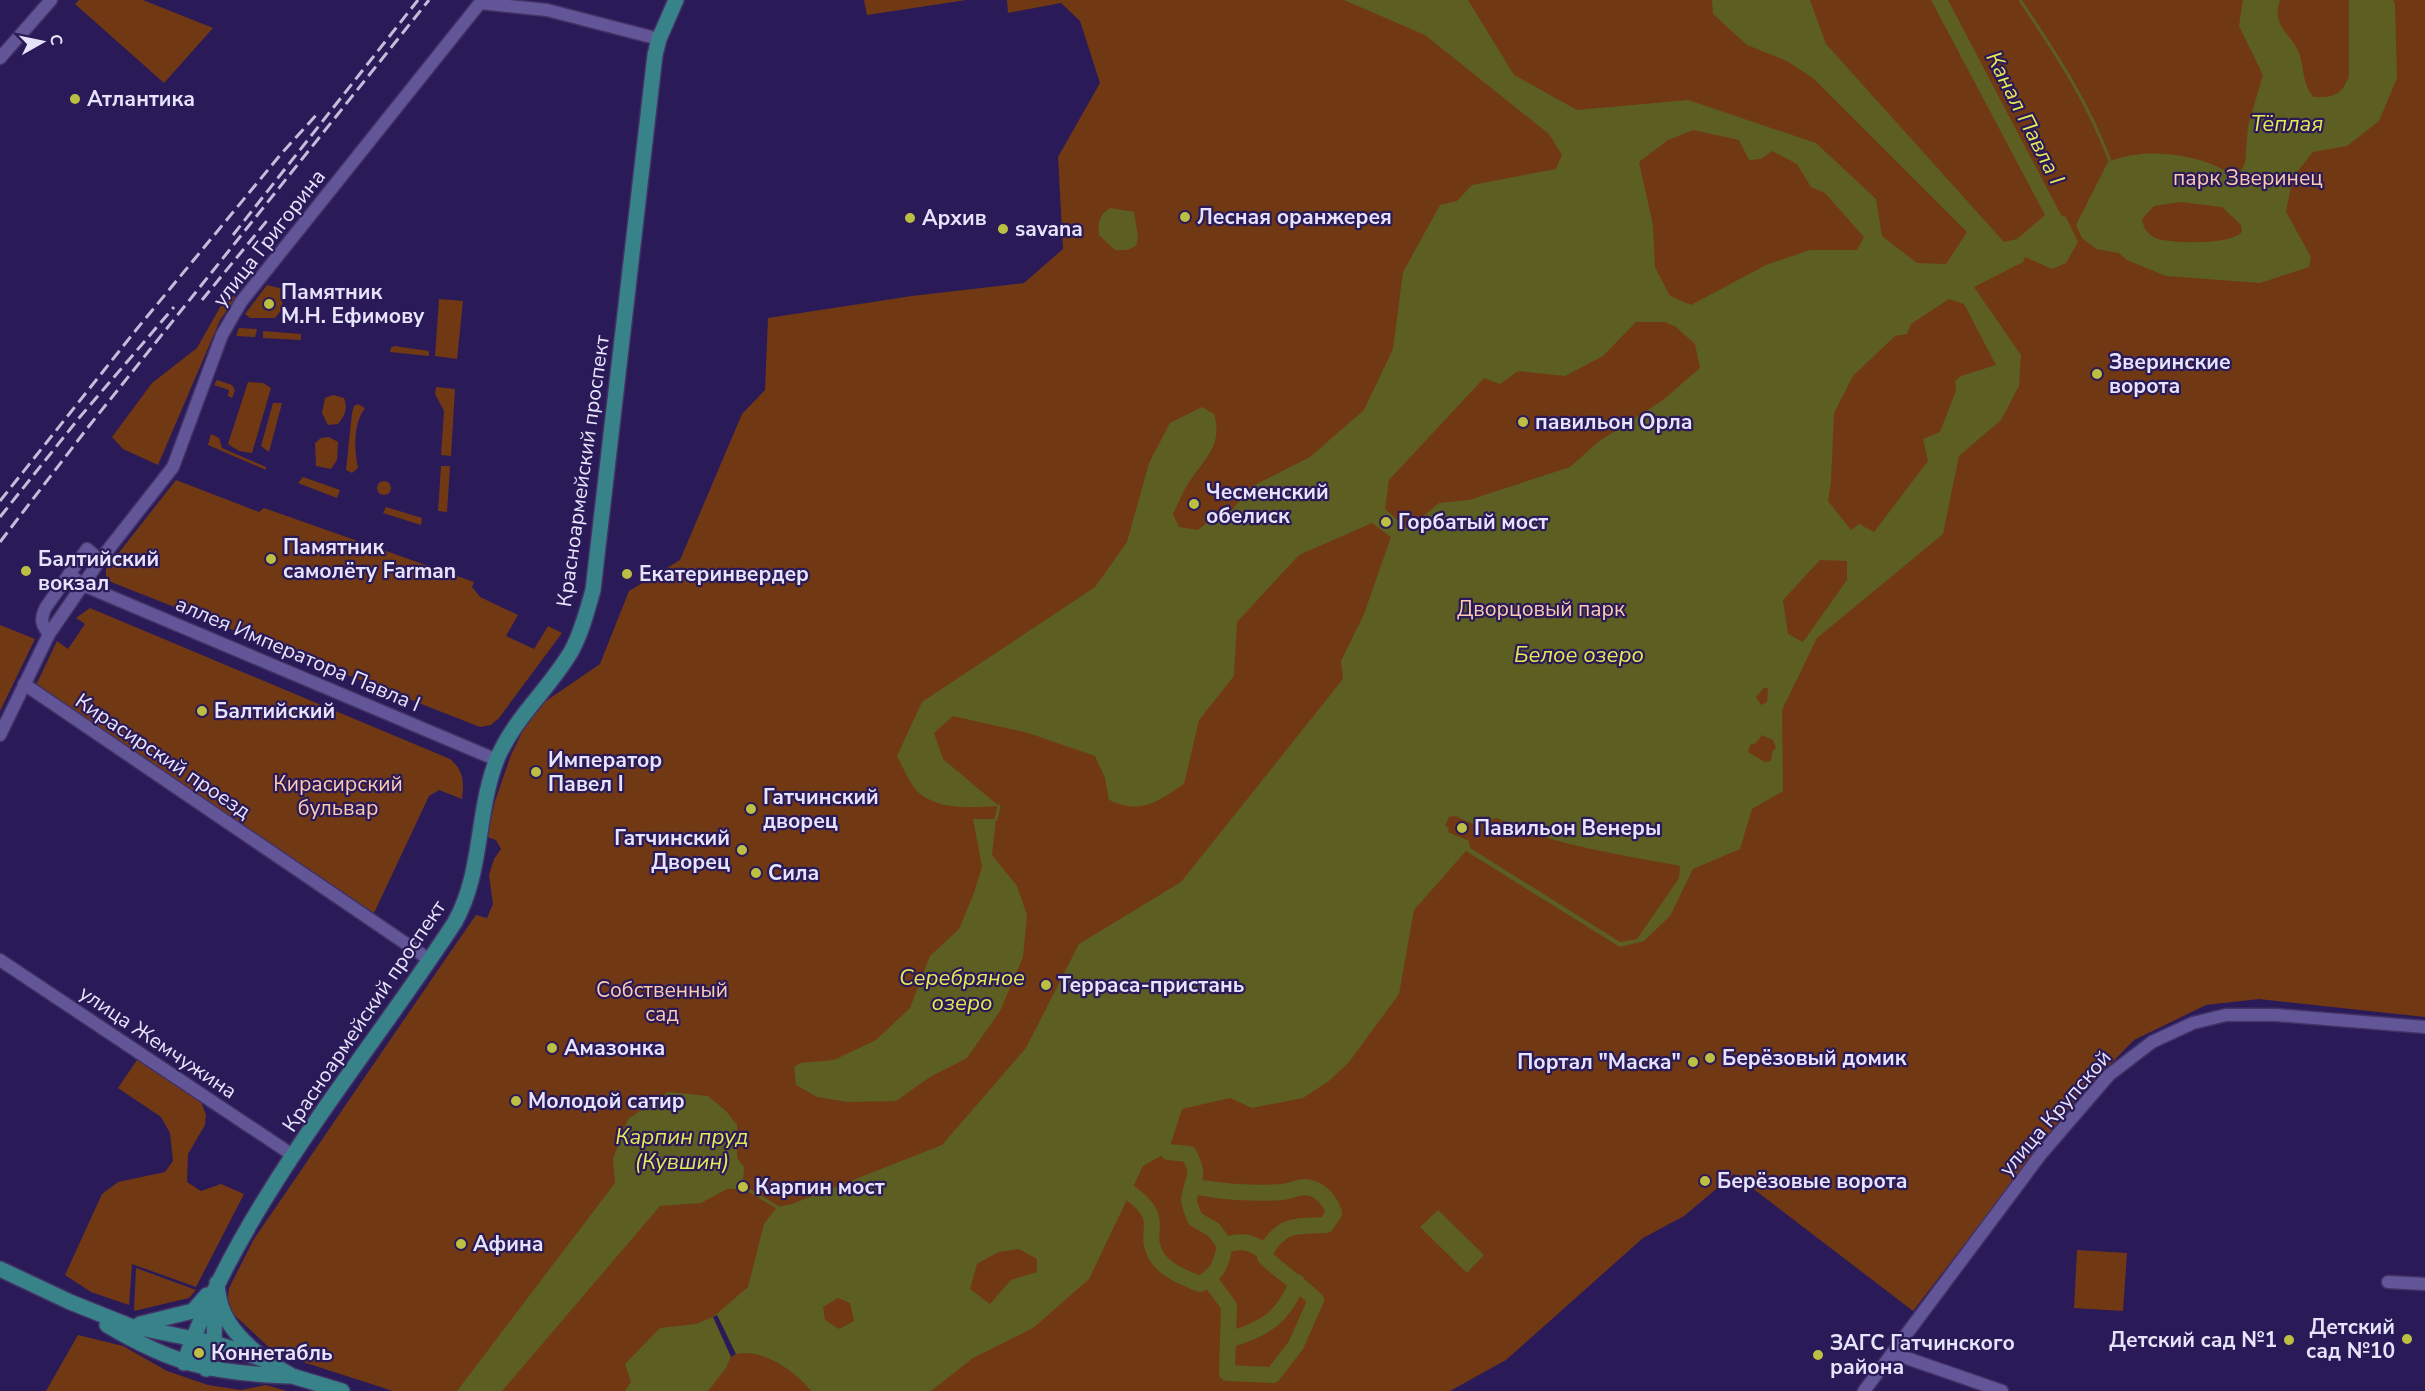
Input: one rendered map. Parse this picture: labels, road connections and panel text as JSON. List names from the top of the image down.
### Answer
{
  "streets": {
    "main road": ["Красноармейский проспект"],
    "street": [
      "улица Григорина",
      "аллея Императора Павла I",
      "Кирасирский проезд",
      "улица Жемчужина",
      "улица Крупской"
    ]
  },
  "crossings": [
    ["улица Григорина", "Красноармейский проспект"],
    ["улица Григорина", "аллея Императора Павла I"],
    ["улица Григорина", "Кирасирский проезд"],
    ["Красноармейский проспект", "аллея Императора Павла I"],
    ["Красноармейский проспект", "Кирасирский проезд"],
    ["Красноармейский проспект", "улица Жемчужина"]
  ],
  "water": [
    "Канал Павла I",
    "Тёплая",
    "Белое озеро",
    "Серебряное озеро",
    "Карпин пруд (Кувшин)"
  ],
  "parks": [
    "парк Зверинец",
    "Дворцовый парк",
    "Кирасирский бульвар",
    "Собственный сад"
  ],
  "places": [
    "Атлантика",
    "Лесная оранжерея",
    "Архив",
    "savana",
    "Памятник М.Н. Ефимову",
    "Зверинские ворота",
    "павильон Орла",
    "Чесменский обелиск",
    "Горбатый мост",
    "Памятник самолёту Farman",
    "Балтийский вокзал",
    "Екатеринвердер",
    "Балтийский",
    "Император Павел I",
    "Гатчинский дворец",
    "Павильон Венеры",
    "Гатчинский Дворец",
    "Сила",
    "Терраса-пристань",
    "Амазонка",
    "Берёзовый домик",
    "Портал \"Маска\"",
    "Молодой сатир",
    "Берёзовые ворота",
    "Карпин мост",
    "Афина",
    "Детский сад №10",
    "Детский сад №1",
    "Коннетабль",
    "ЗАГС Гатчинского района"
  ],
  "north": "right"
}
